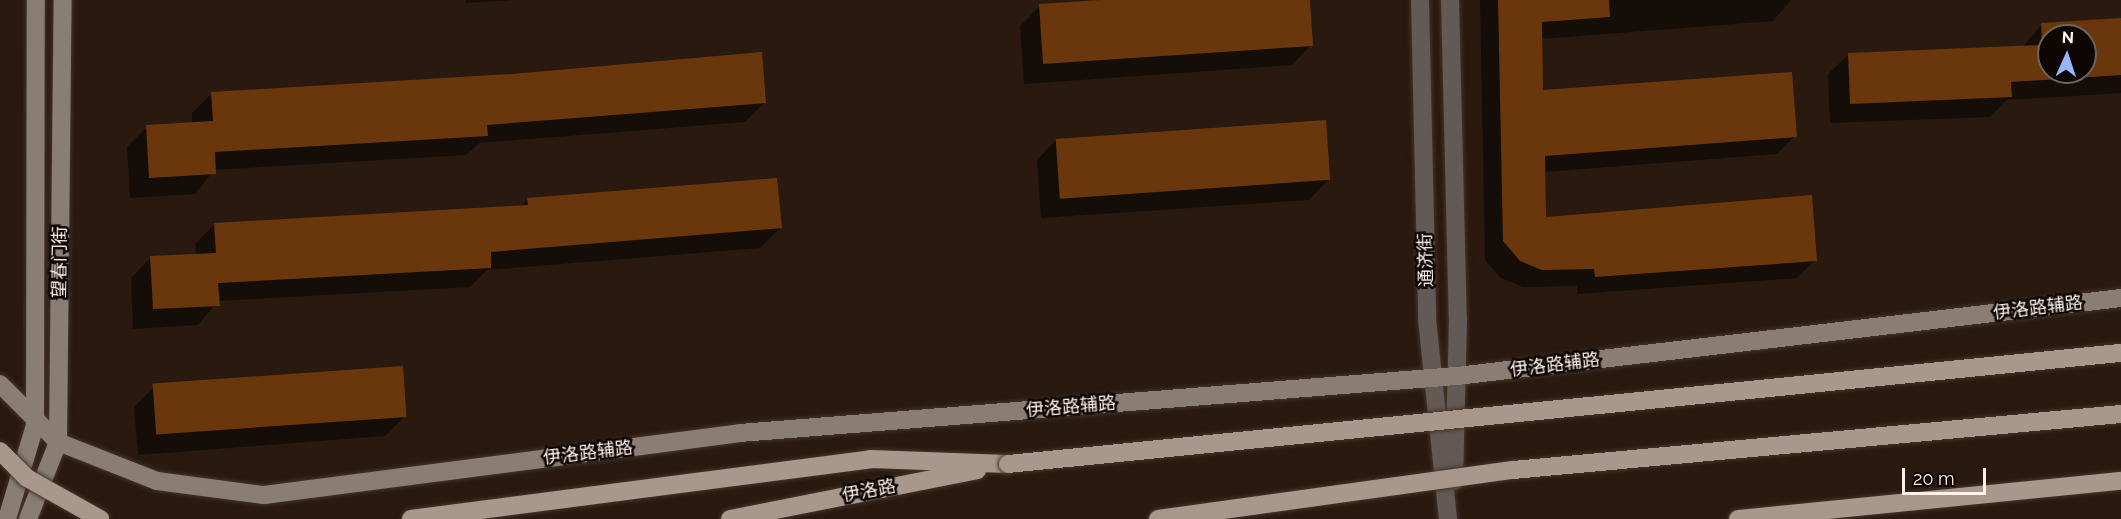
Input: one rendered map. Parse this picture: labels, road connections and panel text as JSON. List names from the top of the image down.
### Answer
{
  "streets": {
    "main road": ["望春门街", "伊洛路辅路", "伊洛路"],
    "street": ["通济街"]
  },
  "crossings": [
    ["通济街", "伊洛路辅路"],
    ["望春门街", "伊洛路辅路"]
  ],
  "scale_bar": "20 m",
  "north": "top"
}
